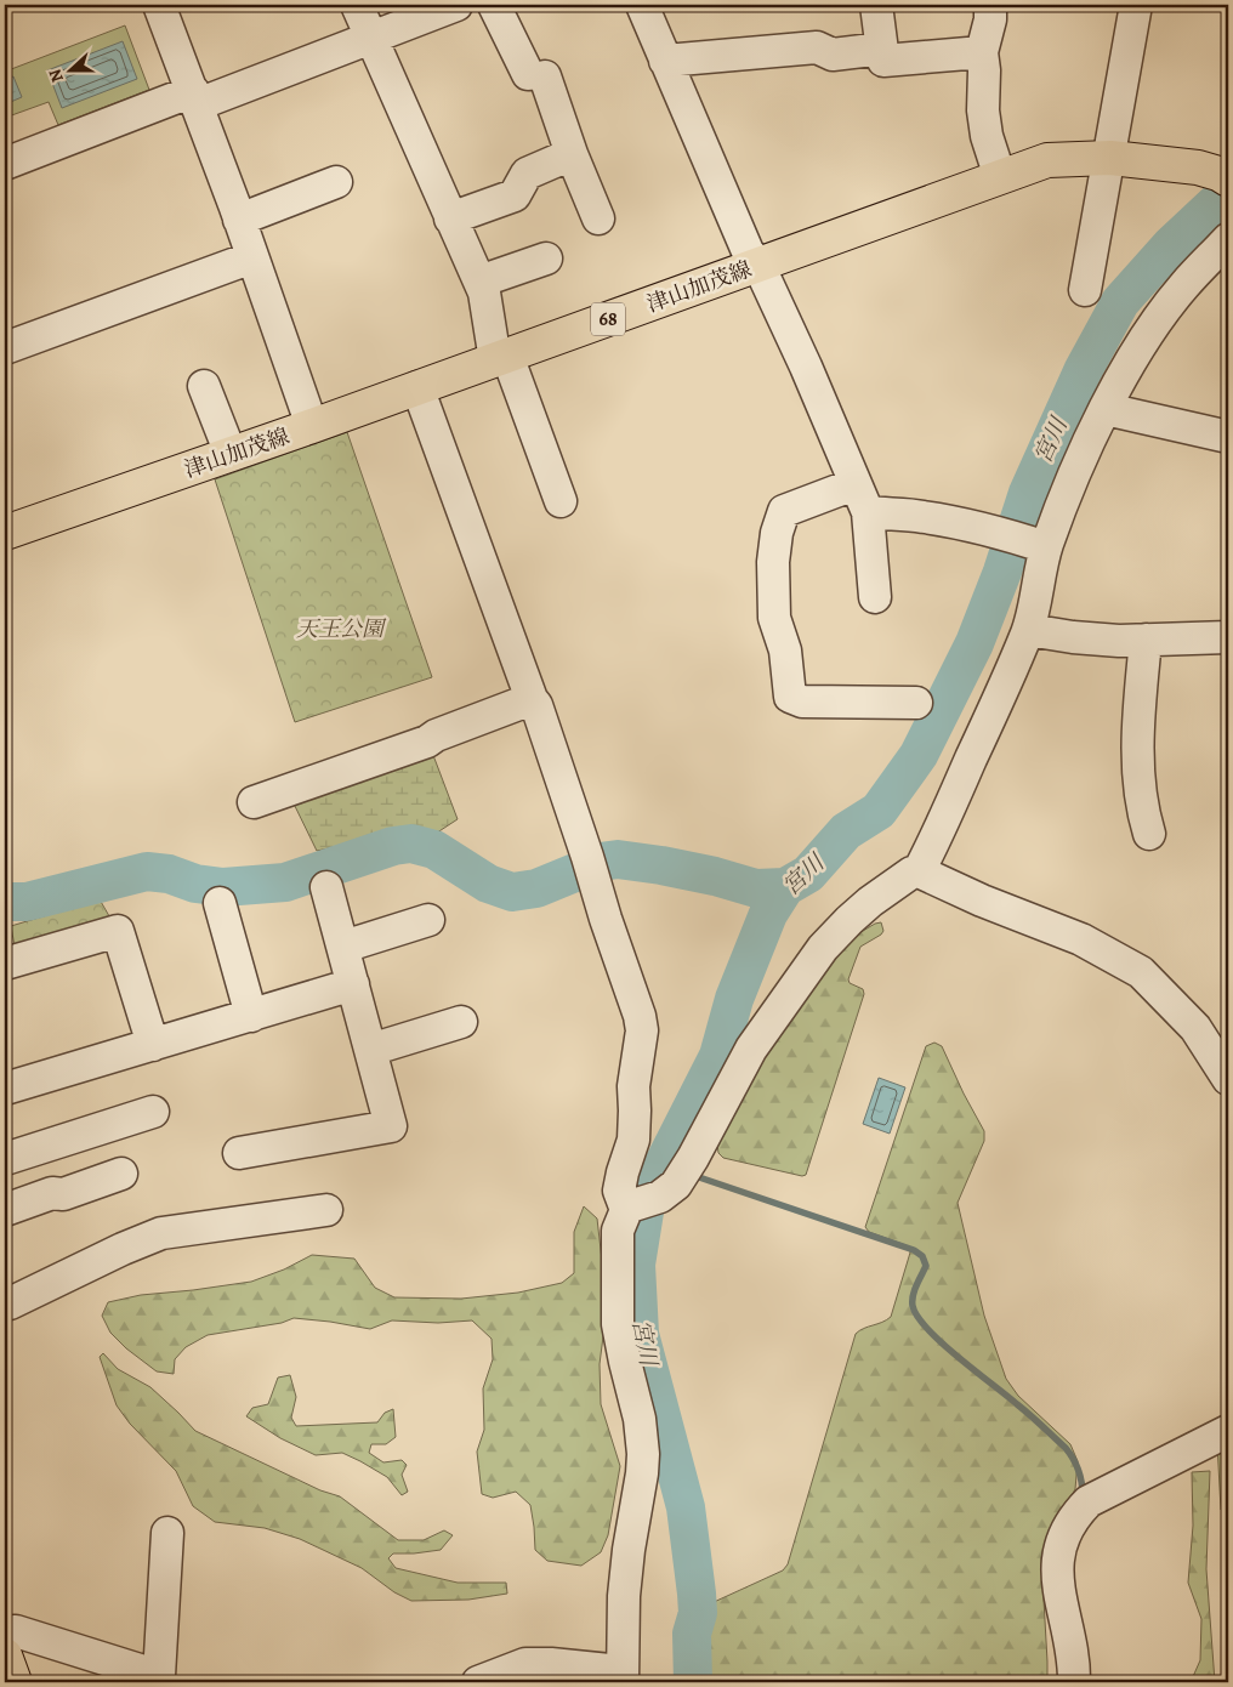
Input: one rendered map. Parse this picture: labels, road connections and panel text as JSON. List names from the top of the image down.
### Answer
{
  "streets": {
    "main road": ["津山加茂線", "68"]
  },
  "water": ["宮川"],
  "parks": ["天王公園"],
  "north": "left"
}
